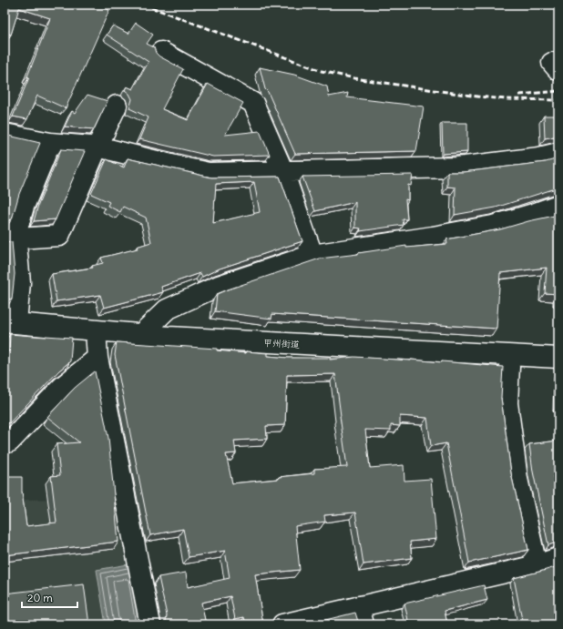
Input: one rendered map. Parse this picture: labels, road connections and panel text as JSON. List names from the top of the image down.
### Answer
{
  "streets": {
    "street": ["甲州街道"]
  },
  "scale_bar": "20 m"
}
